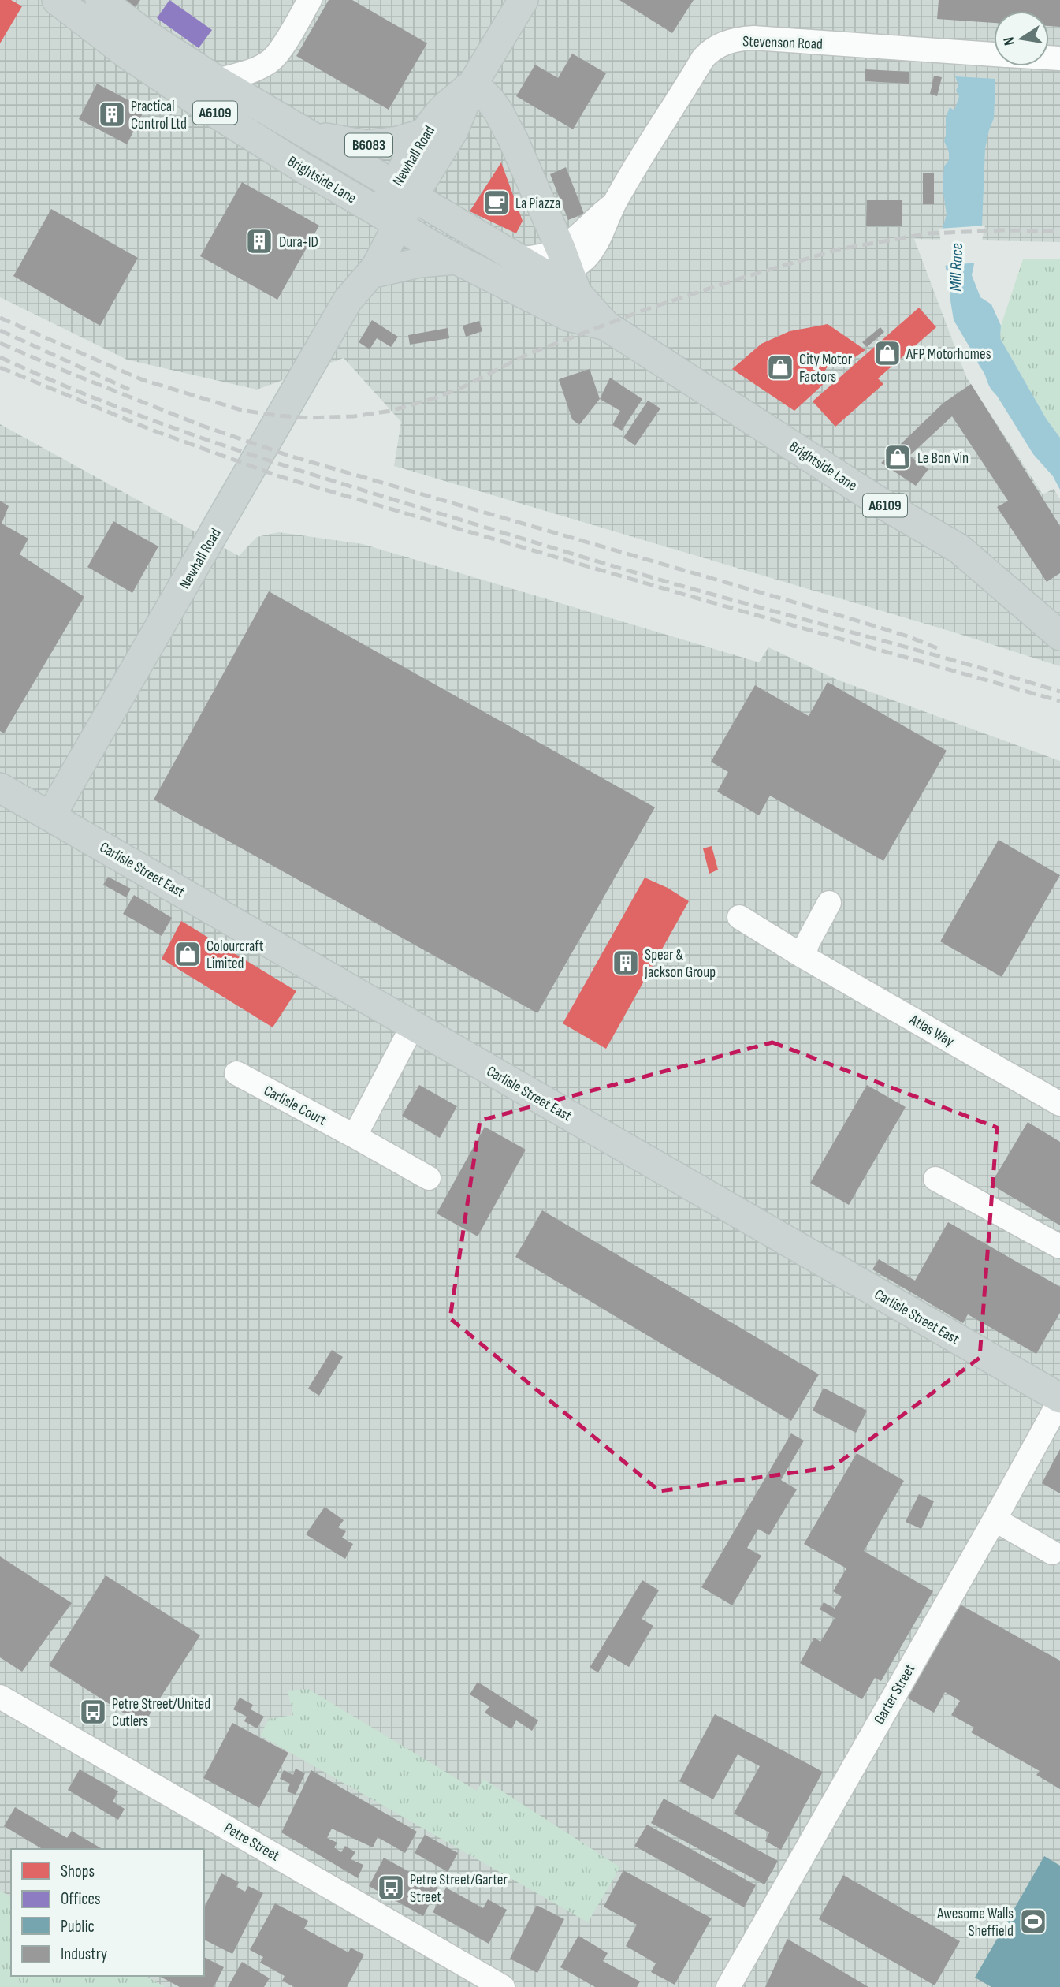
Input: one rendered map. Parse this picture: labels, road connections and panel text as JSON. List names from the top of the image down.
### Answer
{
  "streets": {
    "main road": [
      "A6109",
      "B6083",
      "Newhall Road",
      "Brightside Lane",
      "Carlisle Street East"
    ],
    "street": [
      "Stevenson Road",
      "Atlas Way",
      "Carlisle Court",
      "Garter Street",
      "Petre Street"
    ]
  },
  "crossings": [
    ["Stevenson Road", "Brightside Lane"],
    ["B6083", "Newhall Road"],
    ["B6083", "Brightside Lane"],
    ["Newhall Road", "Brightside Lane"],
    ["Newhall Road", "Carlisle Street East"],
    ["Carlisle Street East", "Garter Street"]
  ],
  "water": ["Mill Race"],
  "places": {
    "building": ["Practical Control Ltd", "Dura-ID", "Spear & Jackson Group"],
    "cafe": ["La Piazza"],
    "shop": [
      "AFP Motorhomes",
      "City Motor Factors",
      "Le Bon Vin",
      "Colourcraft Limited"
    ],
    "bus stop": ["Petre Street/United Cutlers", "Petre Street/Garter Street"],
    "sports": ["Awesome Walls Sheffield"]
  },
  "legend": [
    "Shops",
    "Offices",
    "Public",
    "Industry"
  ],
  "north": "left"
}
